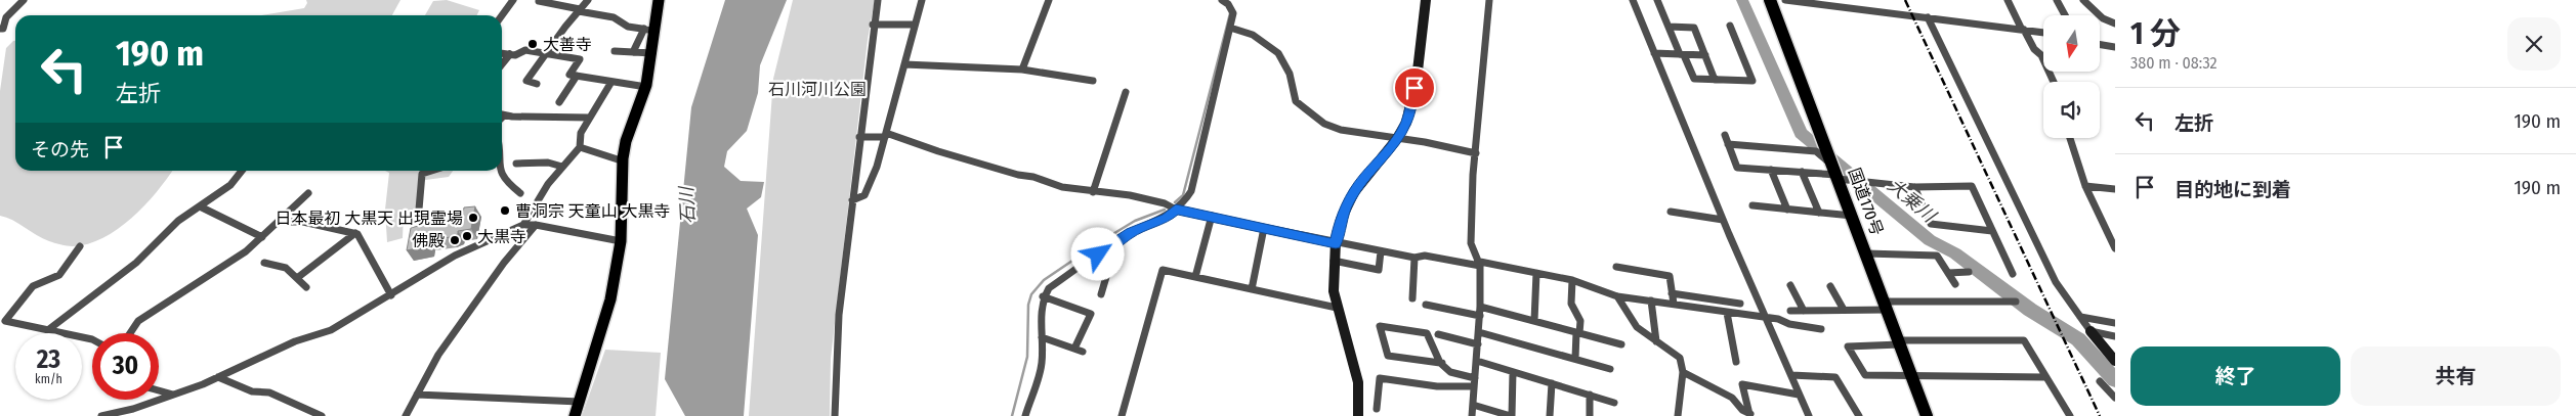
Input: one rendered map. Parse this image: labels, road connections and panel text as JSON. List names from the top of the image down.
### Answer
{
  "streets": {
    "highway": ["国道170号"]
  },
  "water": ["大乗川", "石川"],
  "parks": ["石川河川公園"],
  "places": [
    "大善寺",
    "曹洞宗 天童山 大黒寺",
    "日本最初 大黒天 出現霊場",
    "大黒寺",
    "佛殿"
  ],
  "north": "bottom",
  "page": {
    "heading": ["1 分", "380 m · 08:32"],
    "turn": ["190 m", "左折"],
    "list": [
      {
        "name": "左折",
        "value": "190 m"
      },
      {
        "name": "目的地に到着",
        "value": "190 m"
      }
    ],
    "then": "その先",
    "speed": "23 km/h",
    "limit": "30",
    "buttons": ["終了", "共有"]
  }
}
